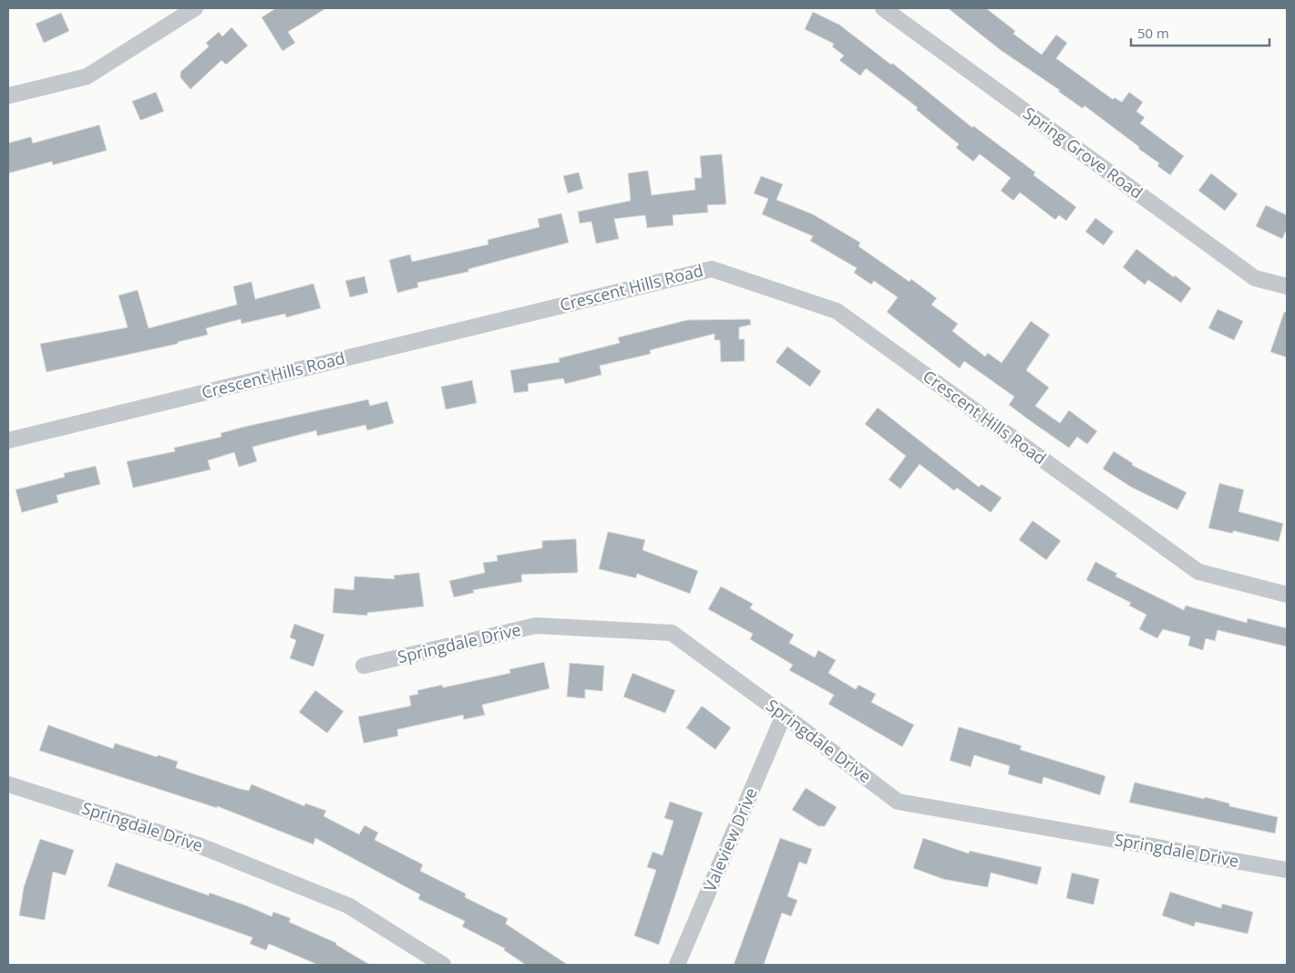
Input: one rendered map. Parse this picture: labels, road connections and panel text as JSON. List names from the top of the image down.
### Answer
{
  "streets": {
    "street": [
      "Spring Grove Road",
      "Crescent Hills Road",
      "Springdale Drive",
      "Valeview Drive"
    ]
  },
  "crossings": [
    ["Springdale Drive", "Valeview Drive"]
  ],
  "scale_bar": "50 m"
}
